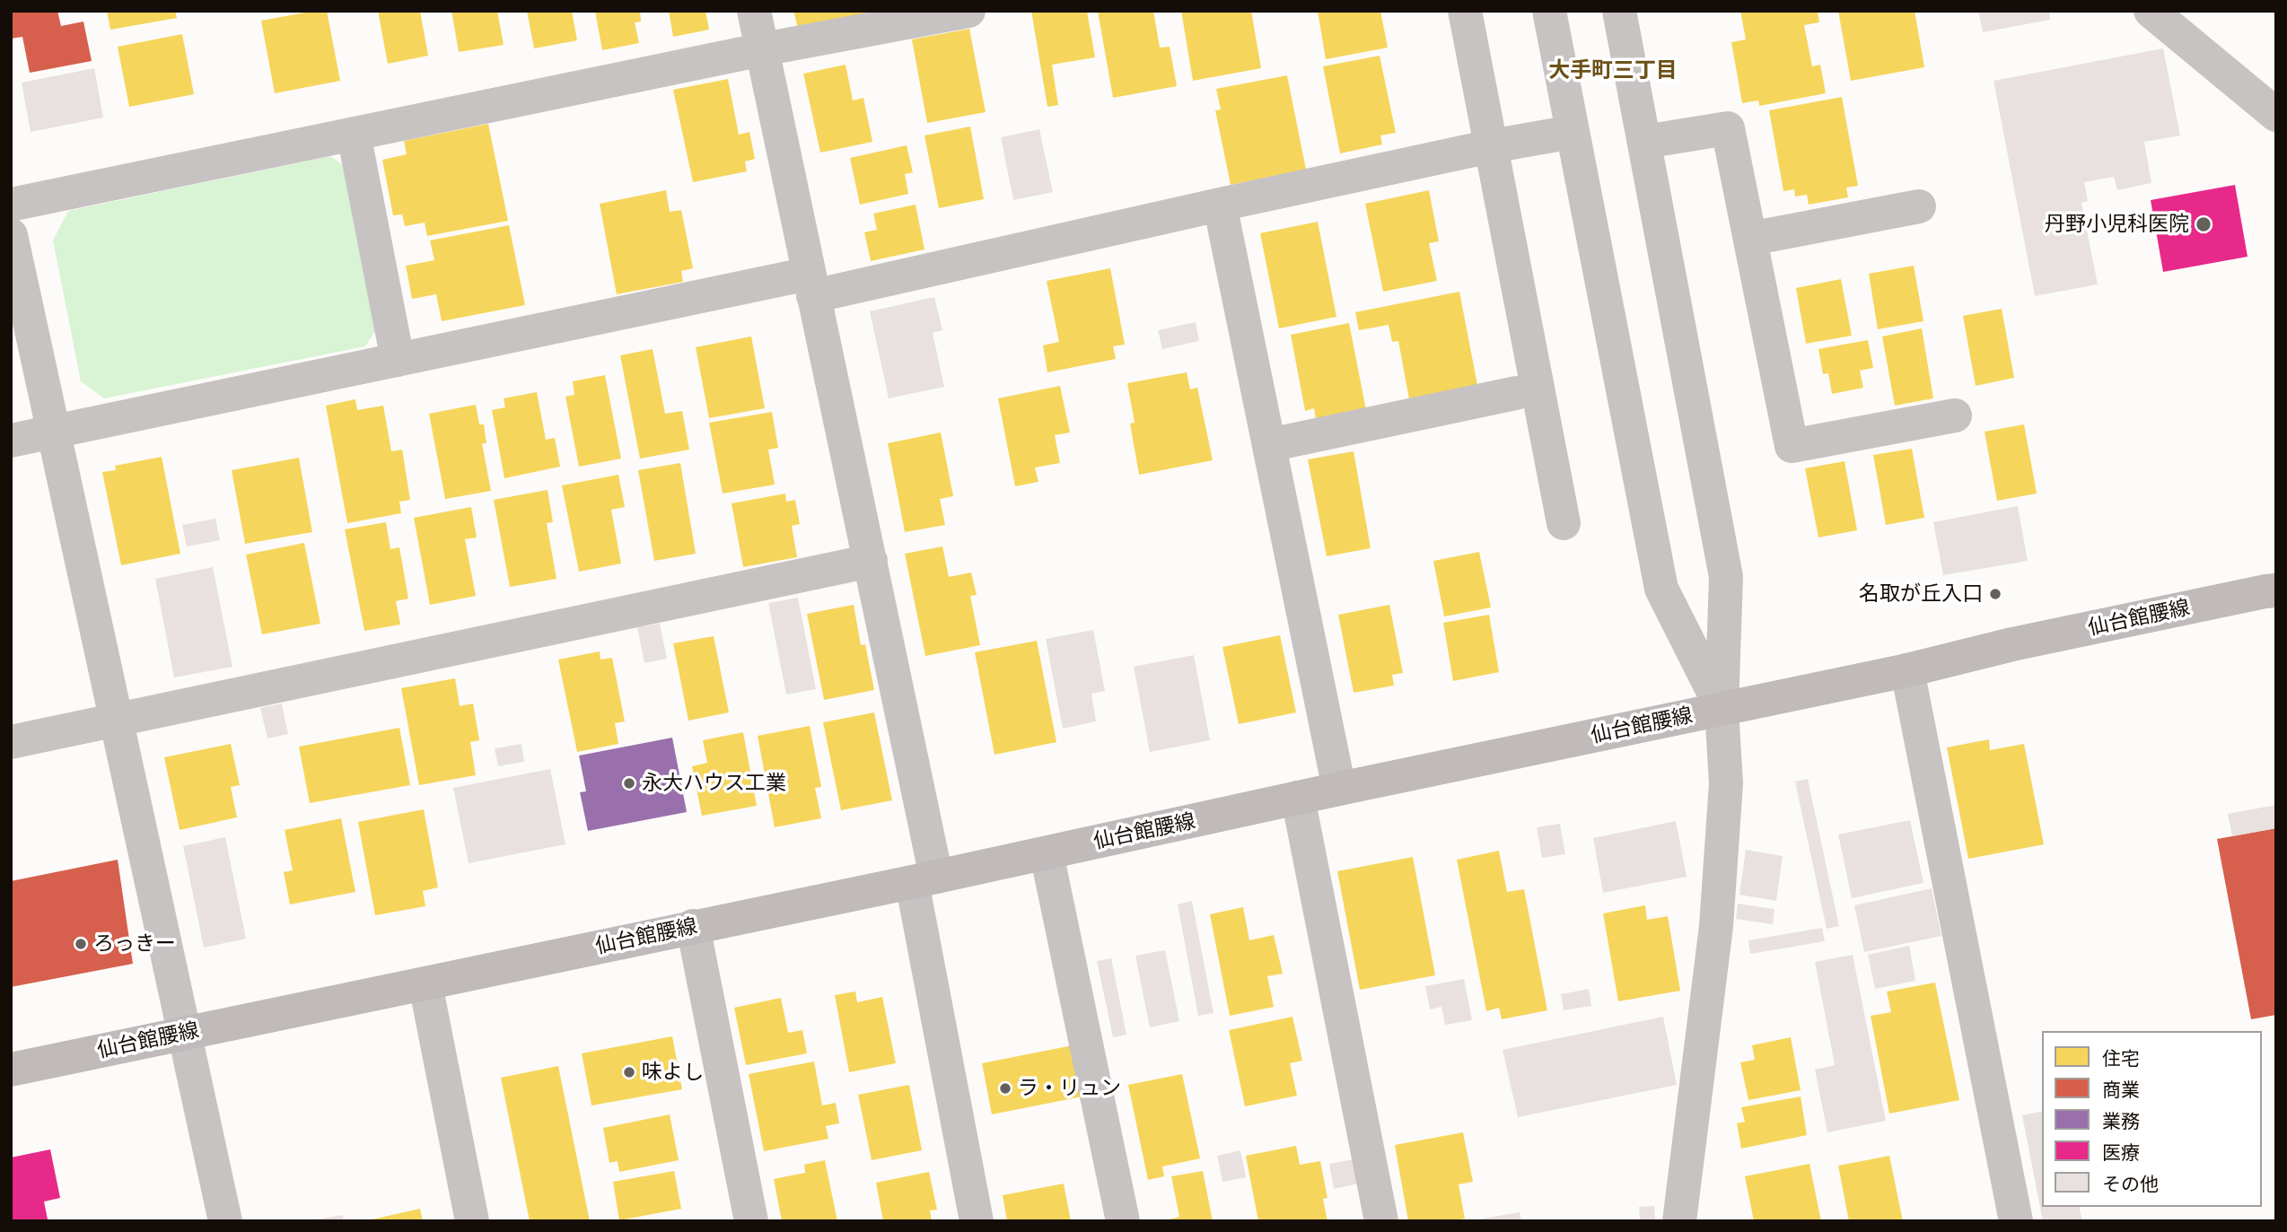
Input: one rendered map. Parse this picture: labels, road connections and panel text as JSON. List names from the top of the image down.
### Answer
{
  "streets": {
    "main road": ["仙台館腰線"]
  },
  "districts": ["大手町三丁目"],
  "places": [
    "丹野小児科医院",
    "名取が丘入口",
    "永大ハウス工業",
    "ろっきー",
    "味よし",
    "ラ・リュン"
  ],
  "legend": [
    "住宅",
    "商業",
    "業務",
    "医療",
    "その他"
  ]
}
